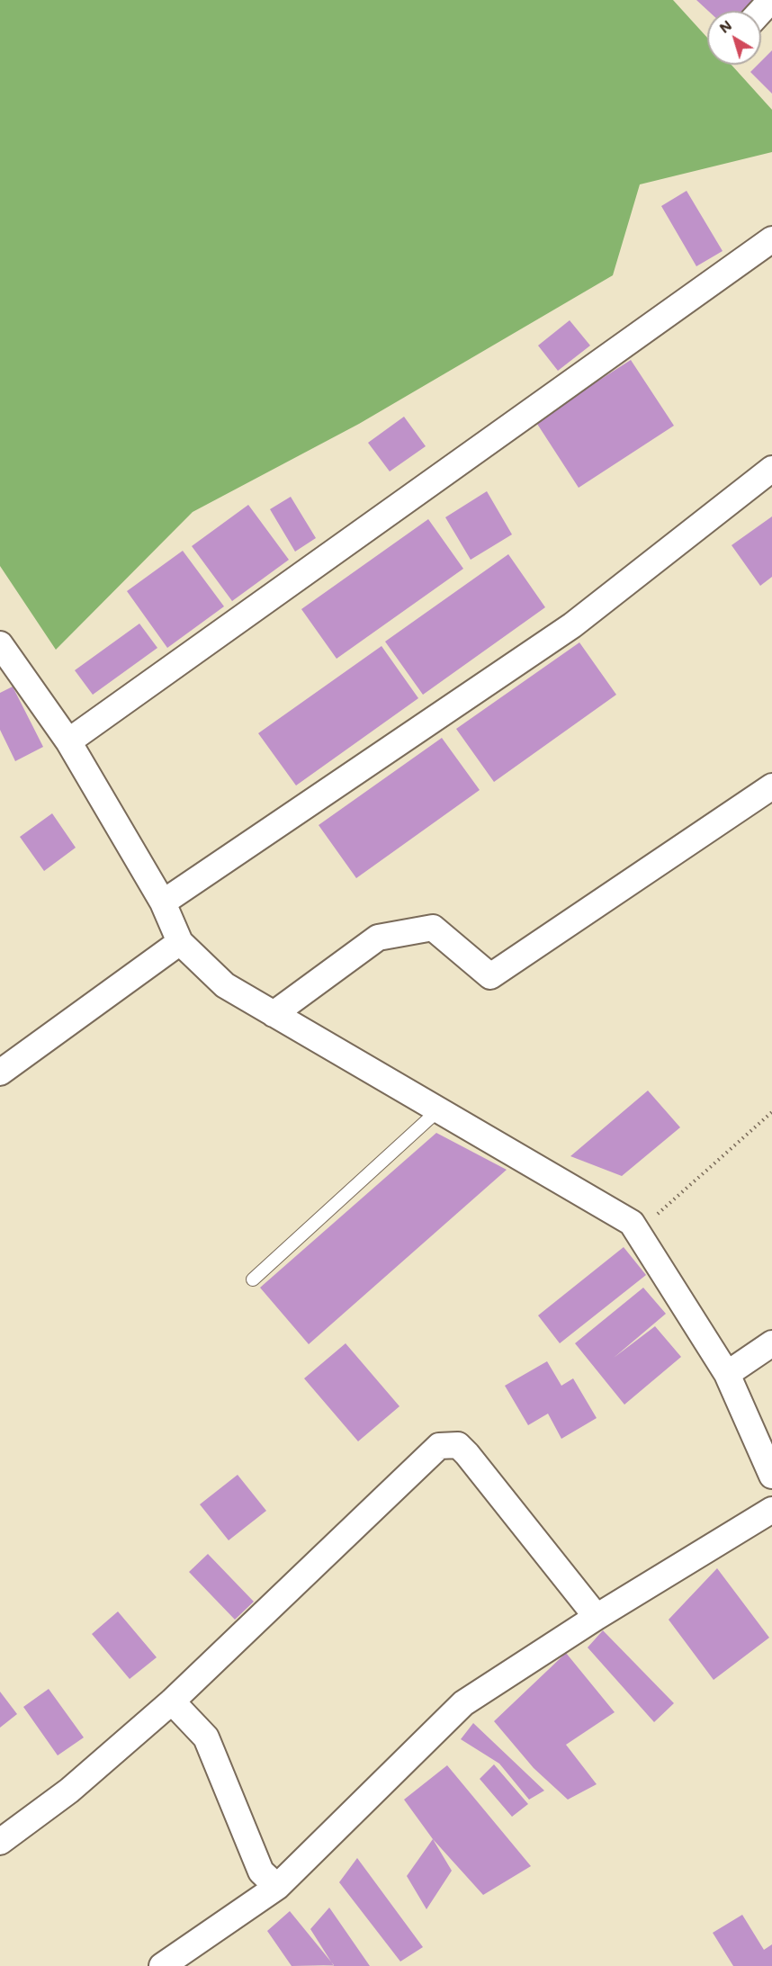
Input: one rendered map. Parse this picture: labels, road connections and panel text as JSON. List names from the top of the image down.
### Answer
{
  "north": "top left"
}
